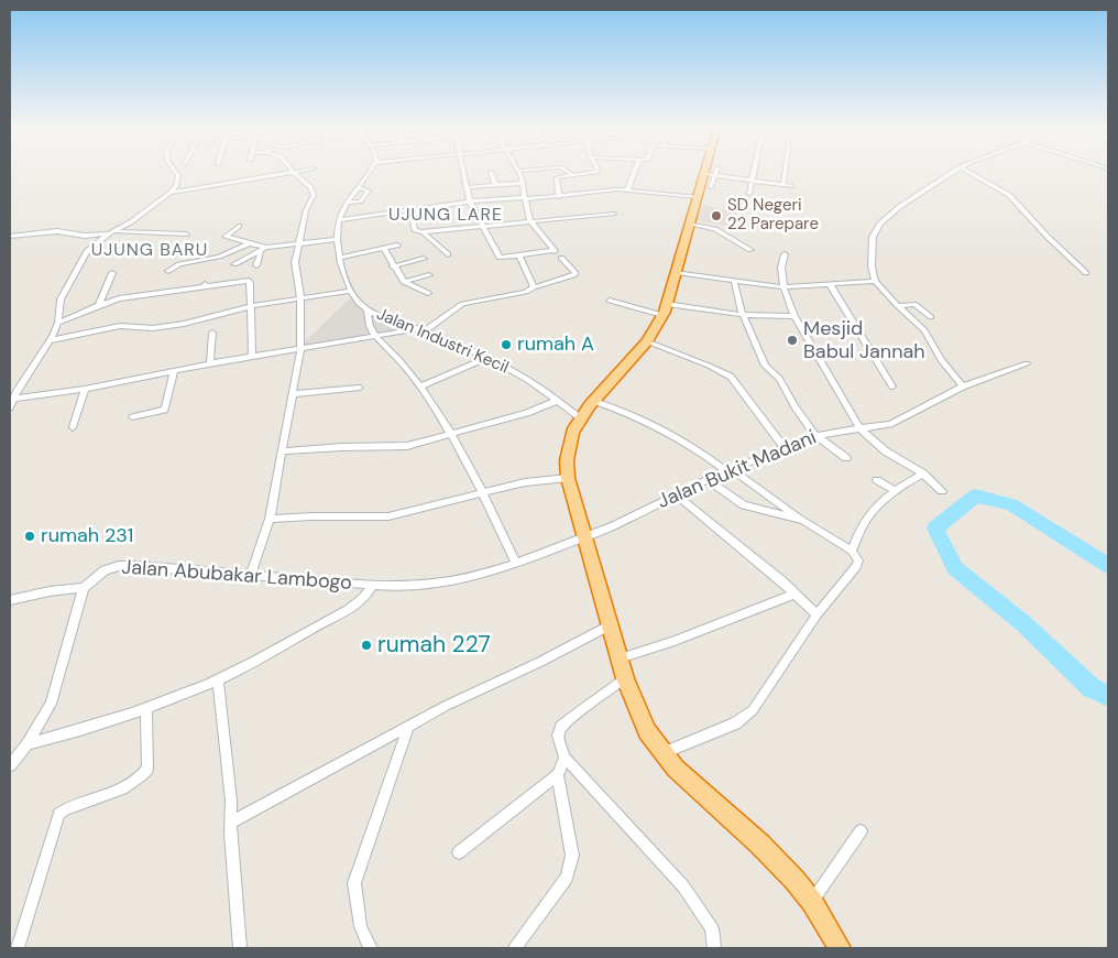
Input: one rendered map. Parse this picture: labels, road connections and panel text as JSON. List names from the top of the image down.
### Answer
{
  "streets": {
    "street": ["Jalan Industri Kecil", "Jalan Bukit Madani", "Jalan Abubakar Lambogo"]
  },
  "crossings": [
    ["Jalan Bukit Madani", "Jalan Abubakar Lambogo"]
  ],
  "districts": ["UJUNG LARE", "UJUNG BARU"],
  "places": [
    "SD Negeri 22 Parepare",
    "Mesjid Babul Jannah",
    "rumah A",
    "rumah 231",
    "rumah 227"
  ]
}
